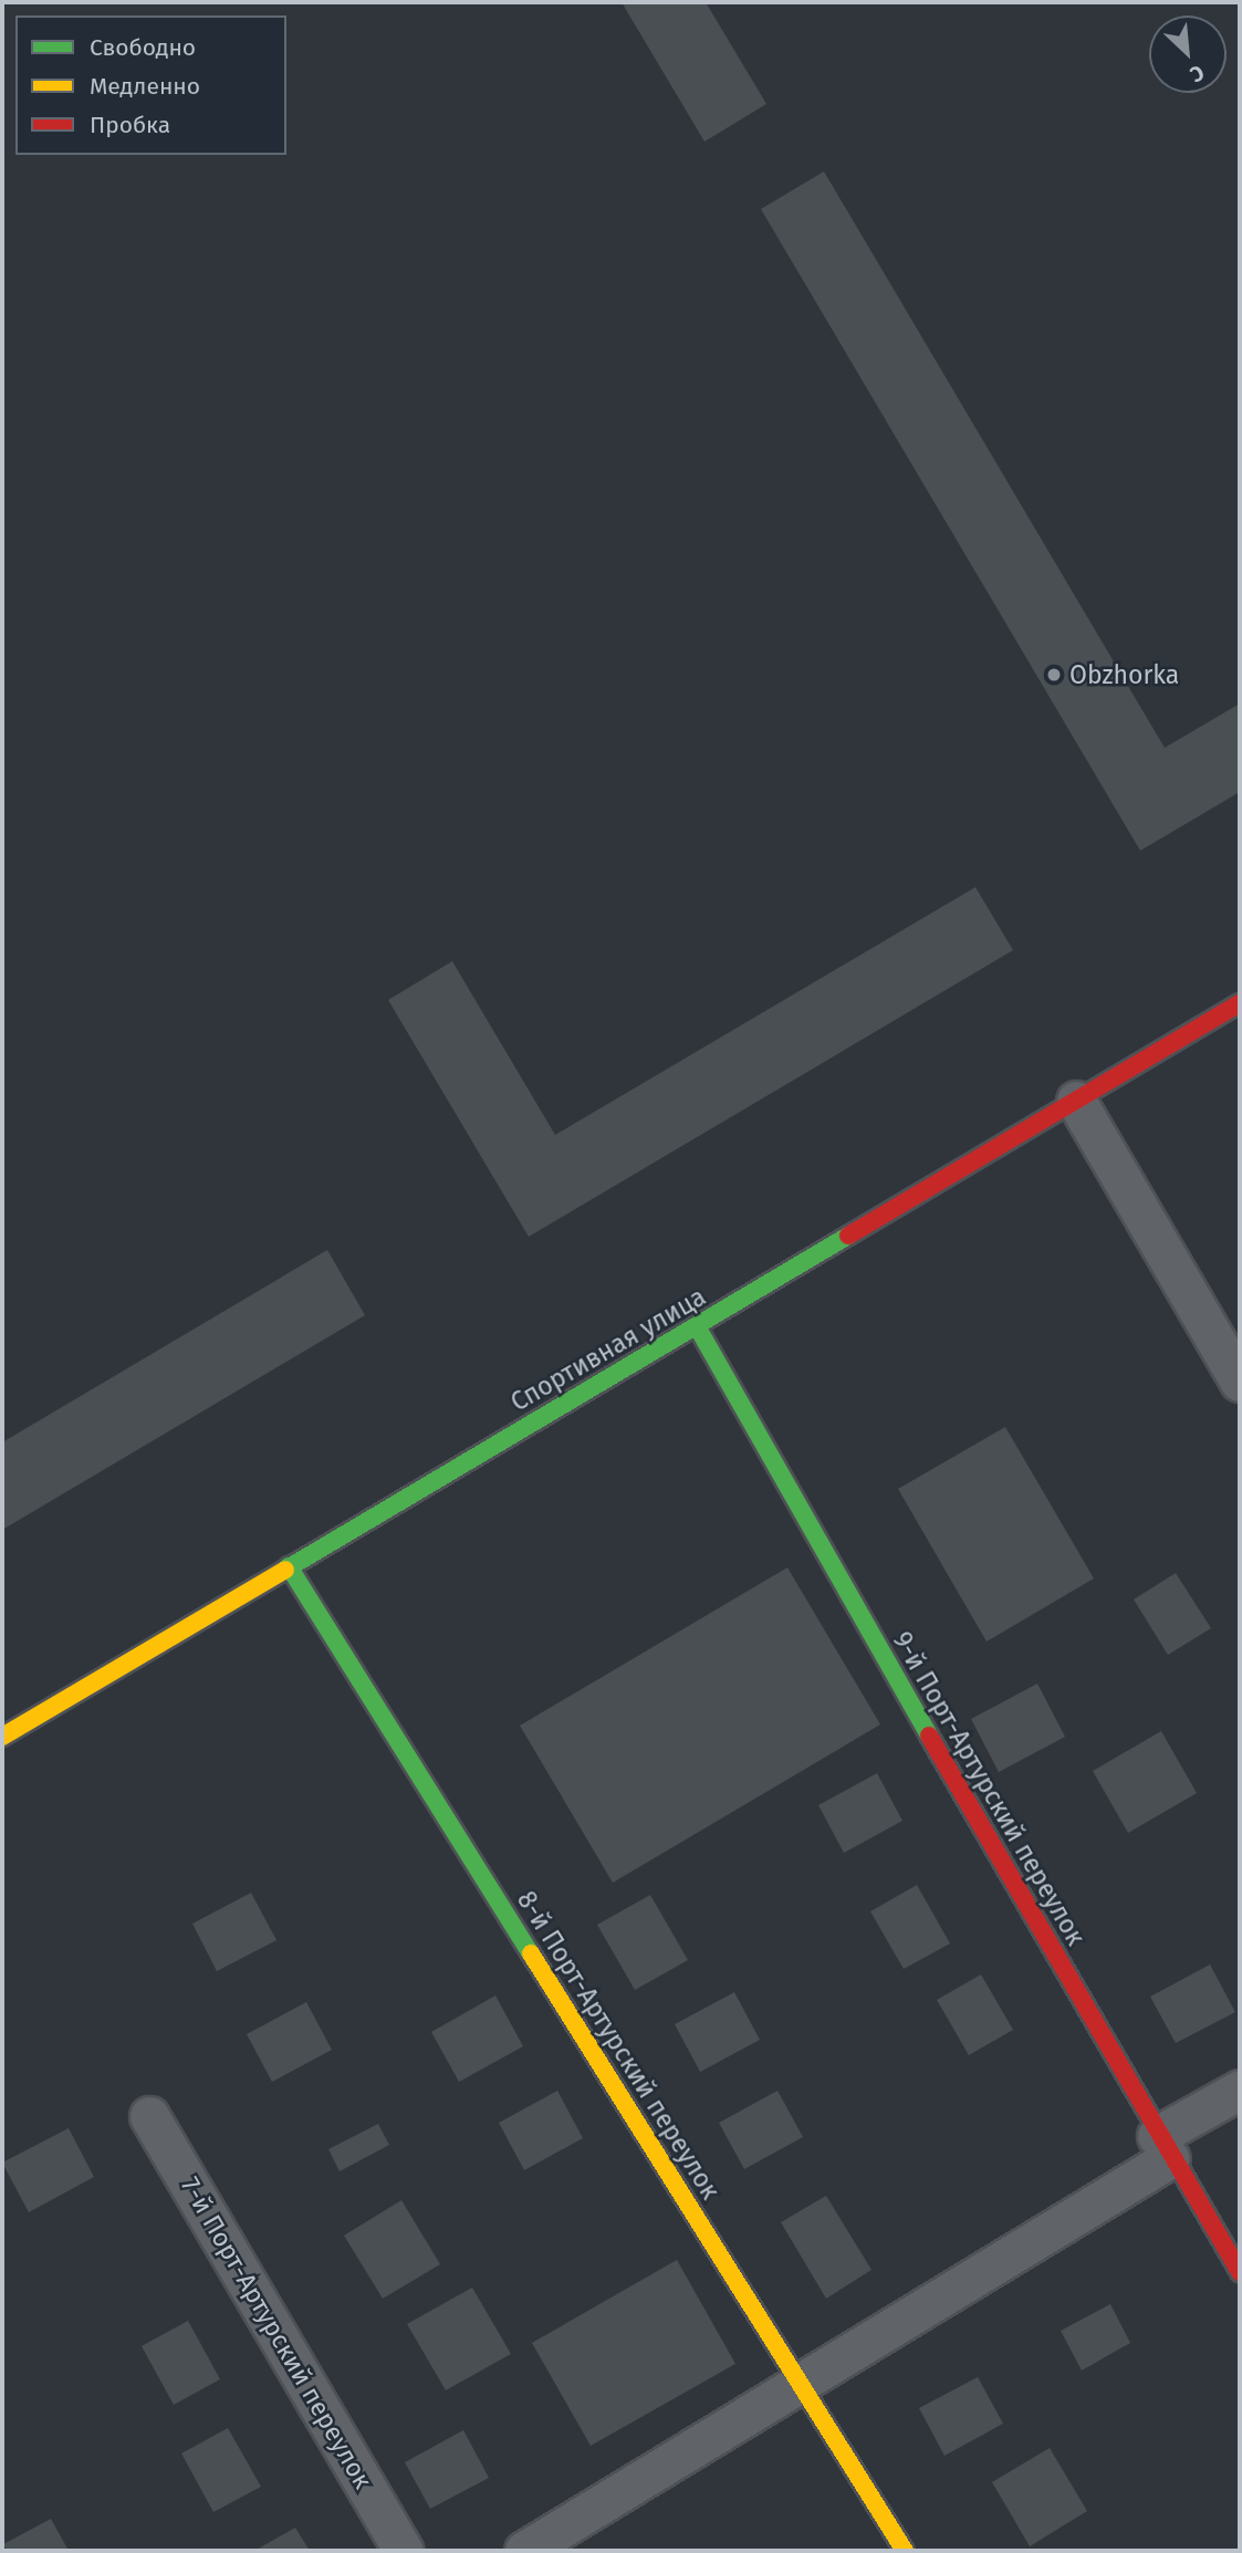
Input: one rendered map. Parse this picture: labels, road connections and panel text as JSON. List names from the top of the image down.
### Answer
{
  "streets": {
    "street": [
      "Спортивная улица",
      "9-й Порт-Артурский переулок",
      "8-й Порт-Артурский переулок",
      "7-й Порт-Артурский переулок"
    ]
  },
  "crossings": [
    ["Спортивная улица", "9-й Порт-Артурский переулок"],
    ["Спортивная улица", "8-й Порт-Артурский переулок"]
  ],
  "places": ["Obzhorka"],
  "legend": ["Свободно", "Медленно", "Пробка"],
  "north": "bottom right"
}
